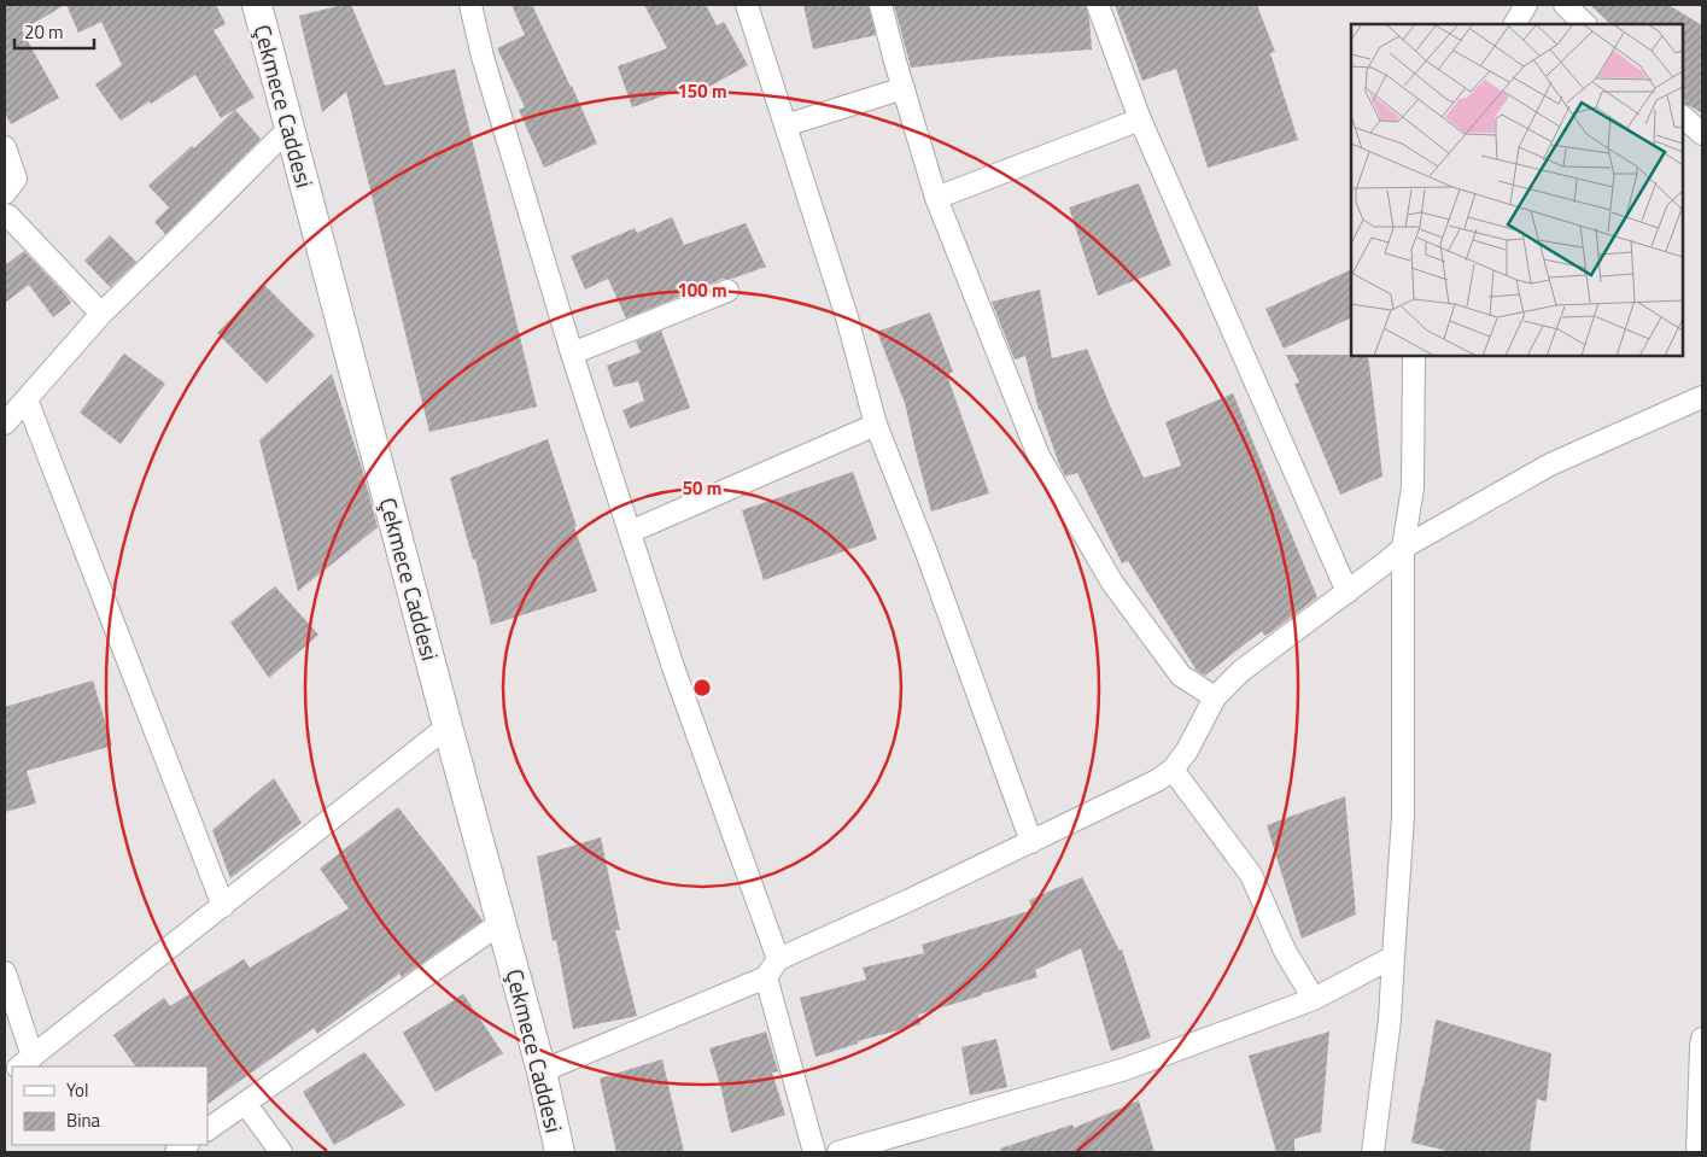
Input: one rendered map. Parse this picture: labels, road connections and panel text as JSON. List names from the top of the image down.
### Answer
{
  "streets": {
    "main road": ["Çekmece Caddesi"]
  },
  "legend": ["Yol", "Bina"],
  "scale_bar": "20 m",
  "rings": ["150 m", "100 m", "50 m"]
}
